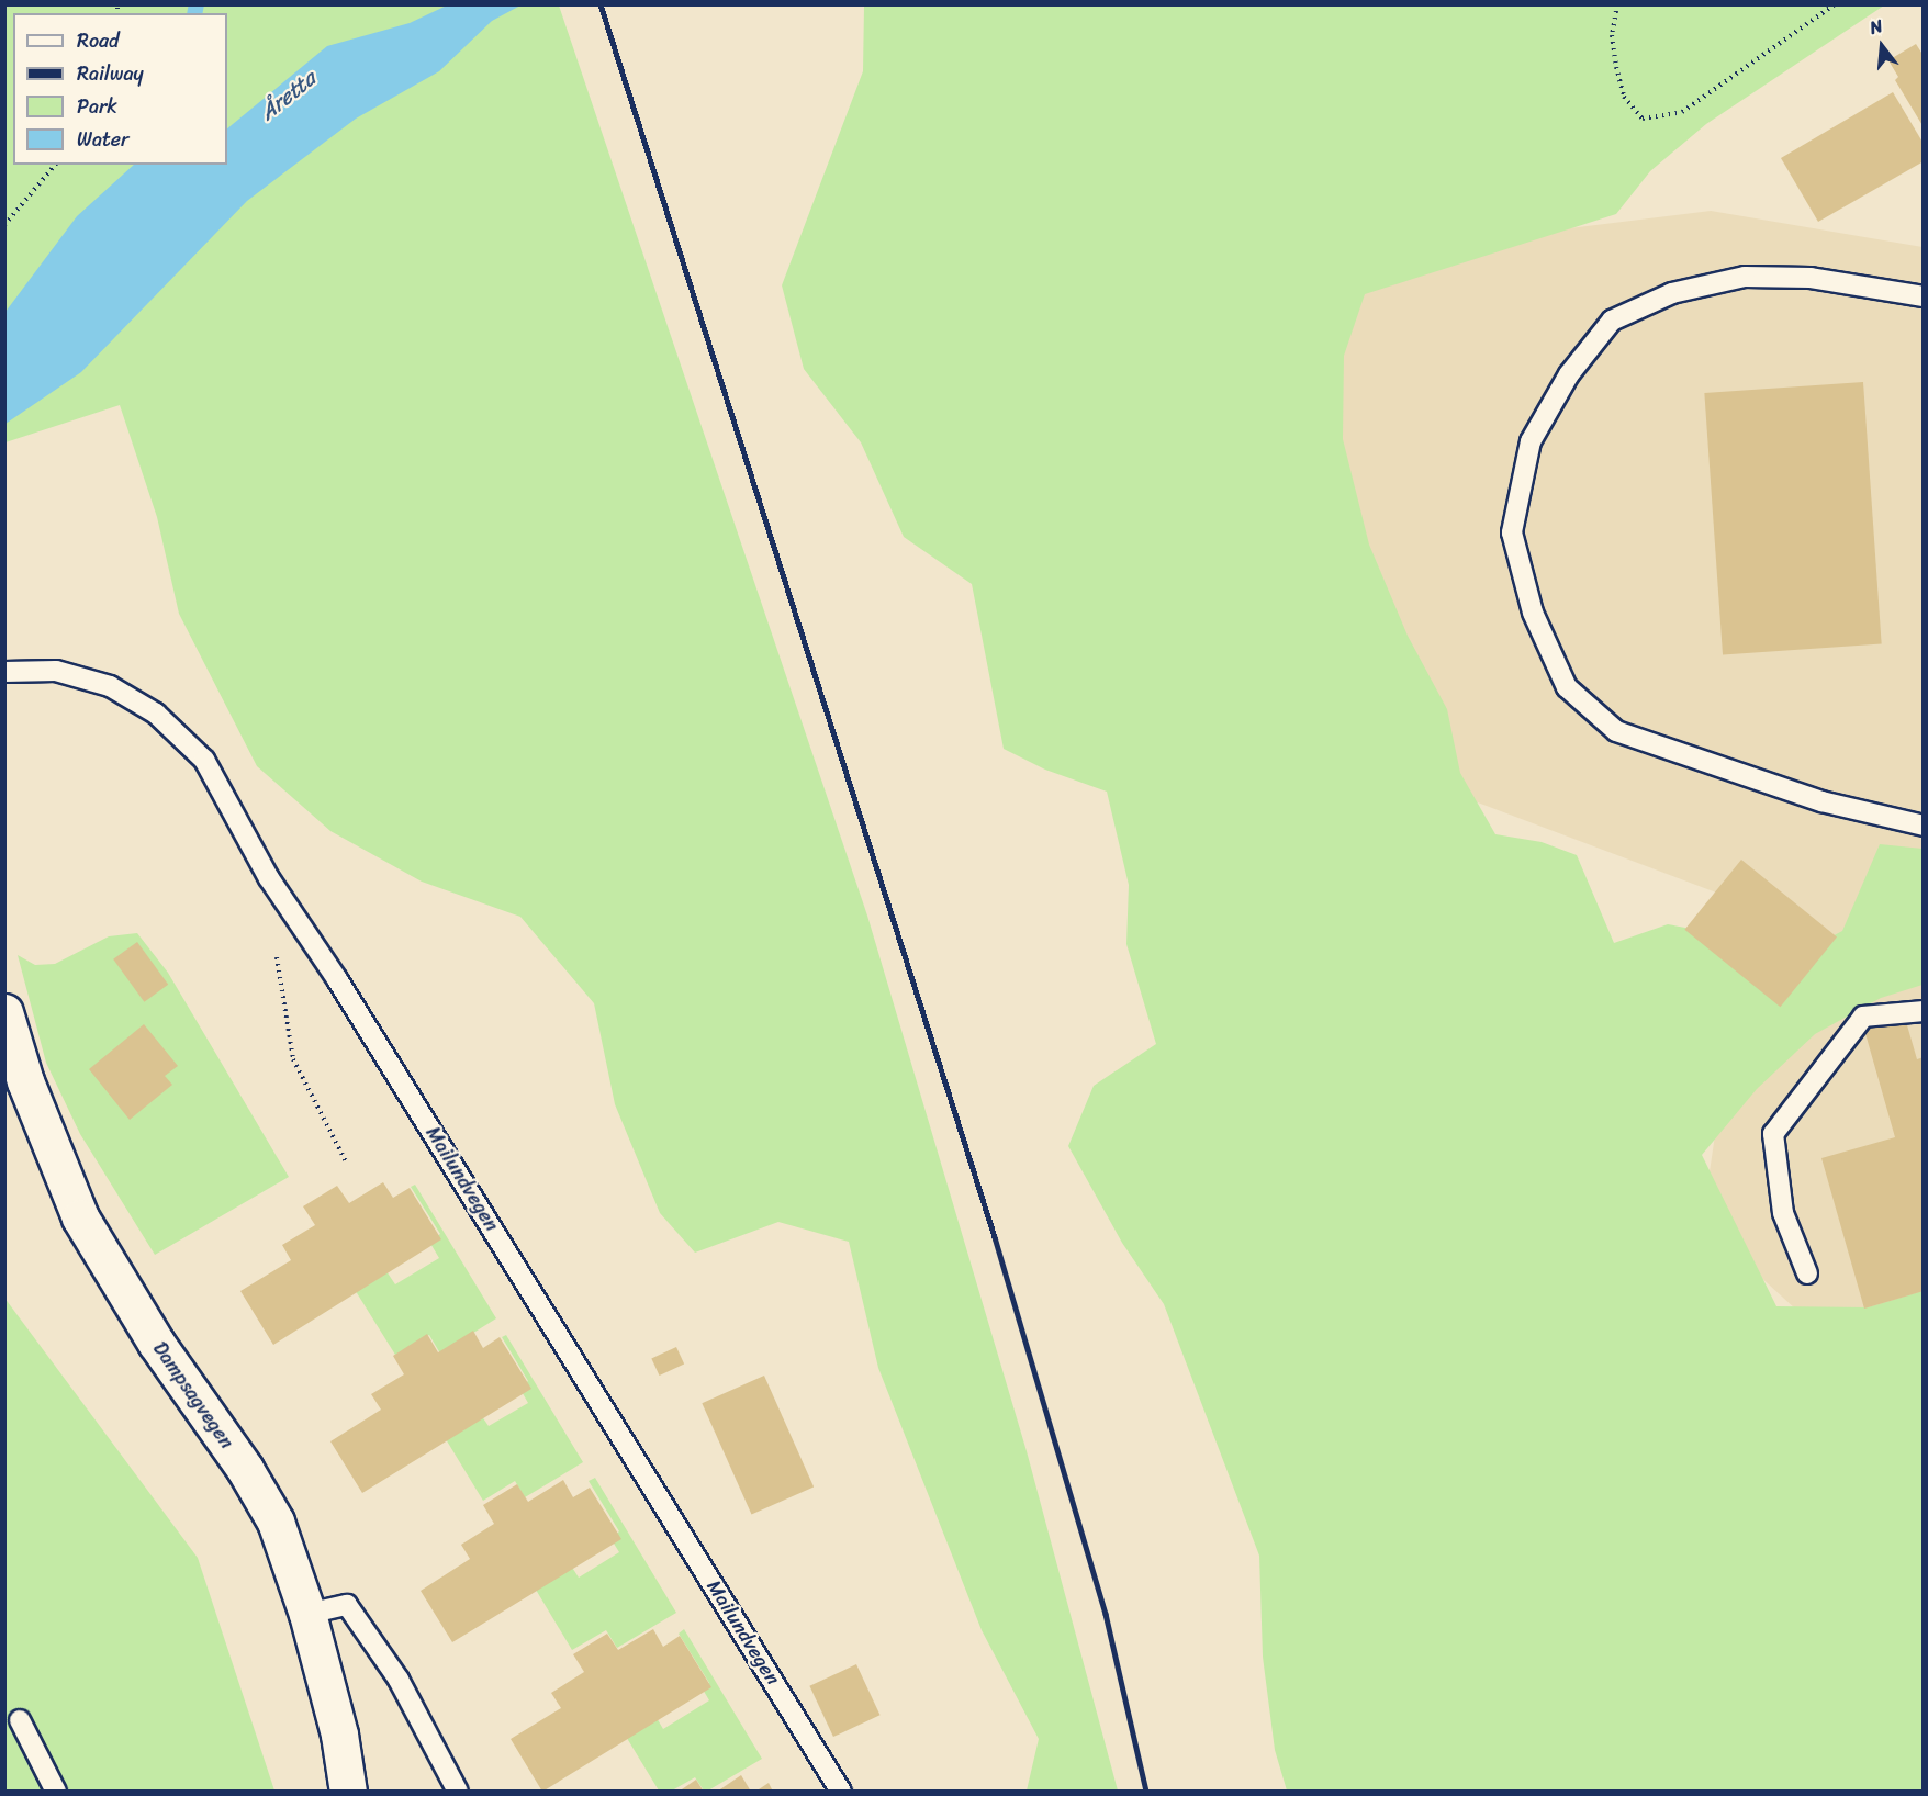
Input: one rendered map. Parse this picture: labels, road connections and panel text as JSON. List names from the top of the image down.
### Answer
{
  "streets": {
    "street": ["Dampsagvegen"],
    "lane": ["Mailundvegen"]
  },
  "water": ["Åretta"],
  "legend": [
    "Road",
    "Railway",
    "Park",
    "Water"
  ],
  "north": "top"
}
